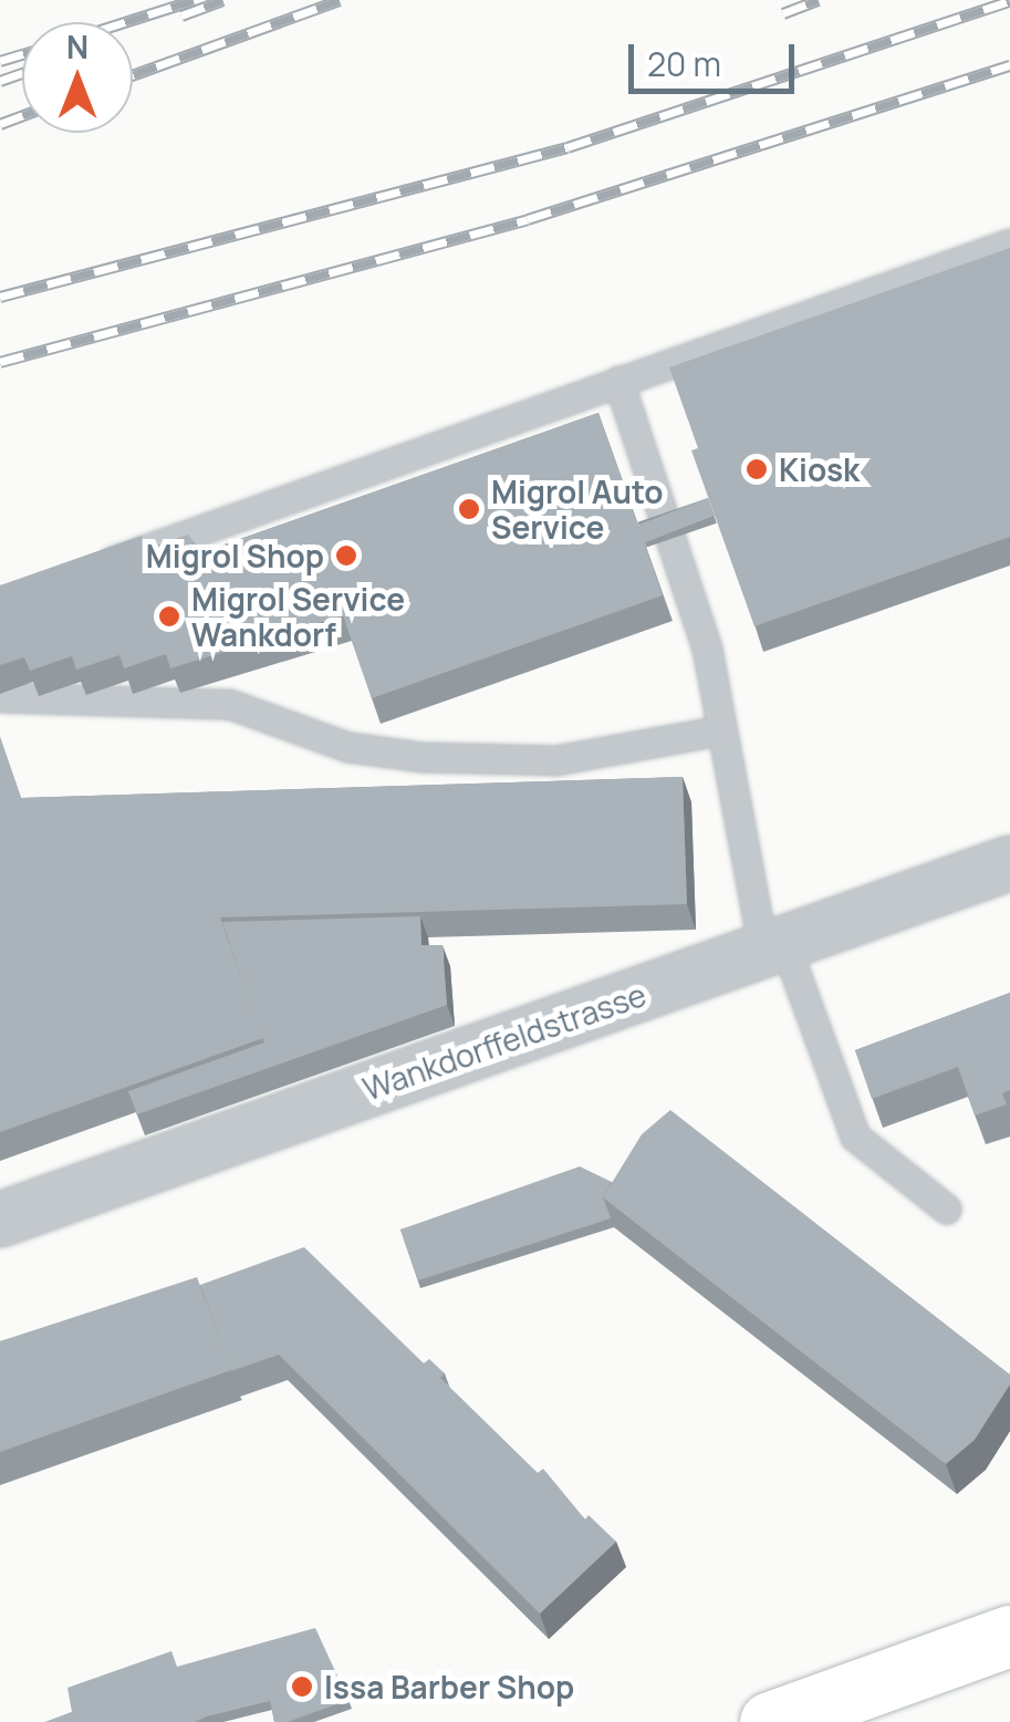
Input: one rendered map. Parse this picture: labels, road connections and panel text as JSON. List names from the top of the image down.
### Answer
{
  "streets": {
    "street": ["Wankdorffeldstrasse"]
  },
  "places": [
    "Kiosk",
    "Migrol Auto Service",
    "Migrol Shop",
    "Migrol Service Wankdorf",
    "Issa Barber Shop"
  ],
  "scale_bar": "20 m",
  "north": "top"
}
